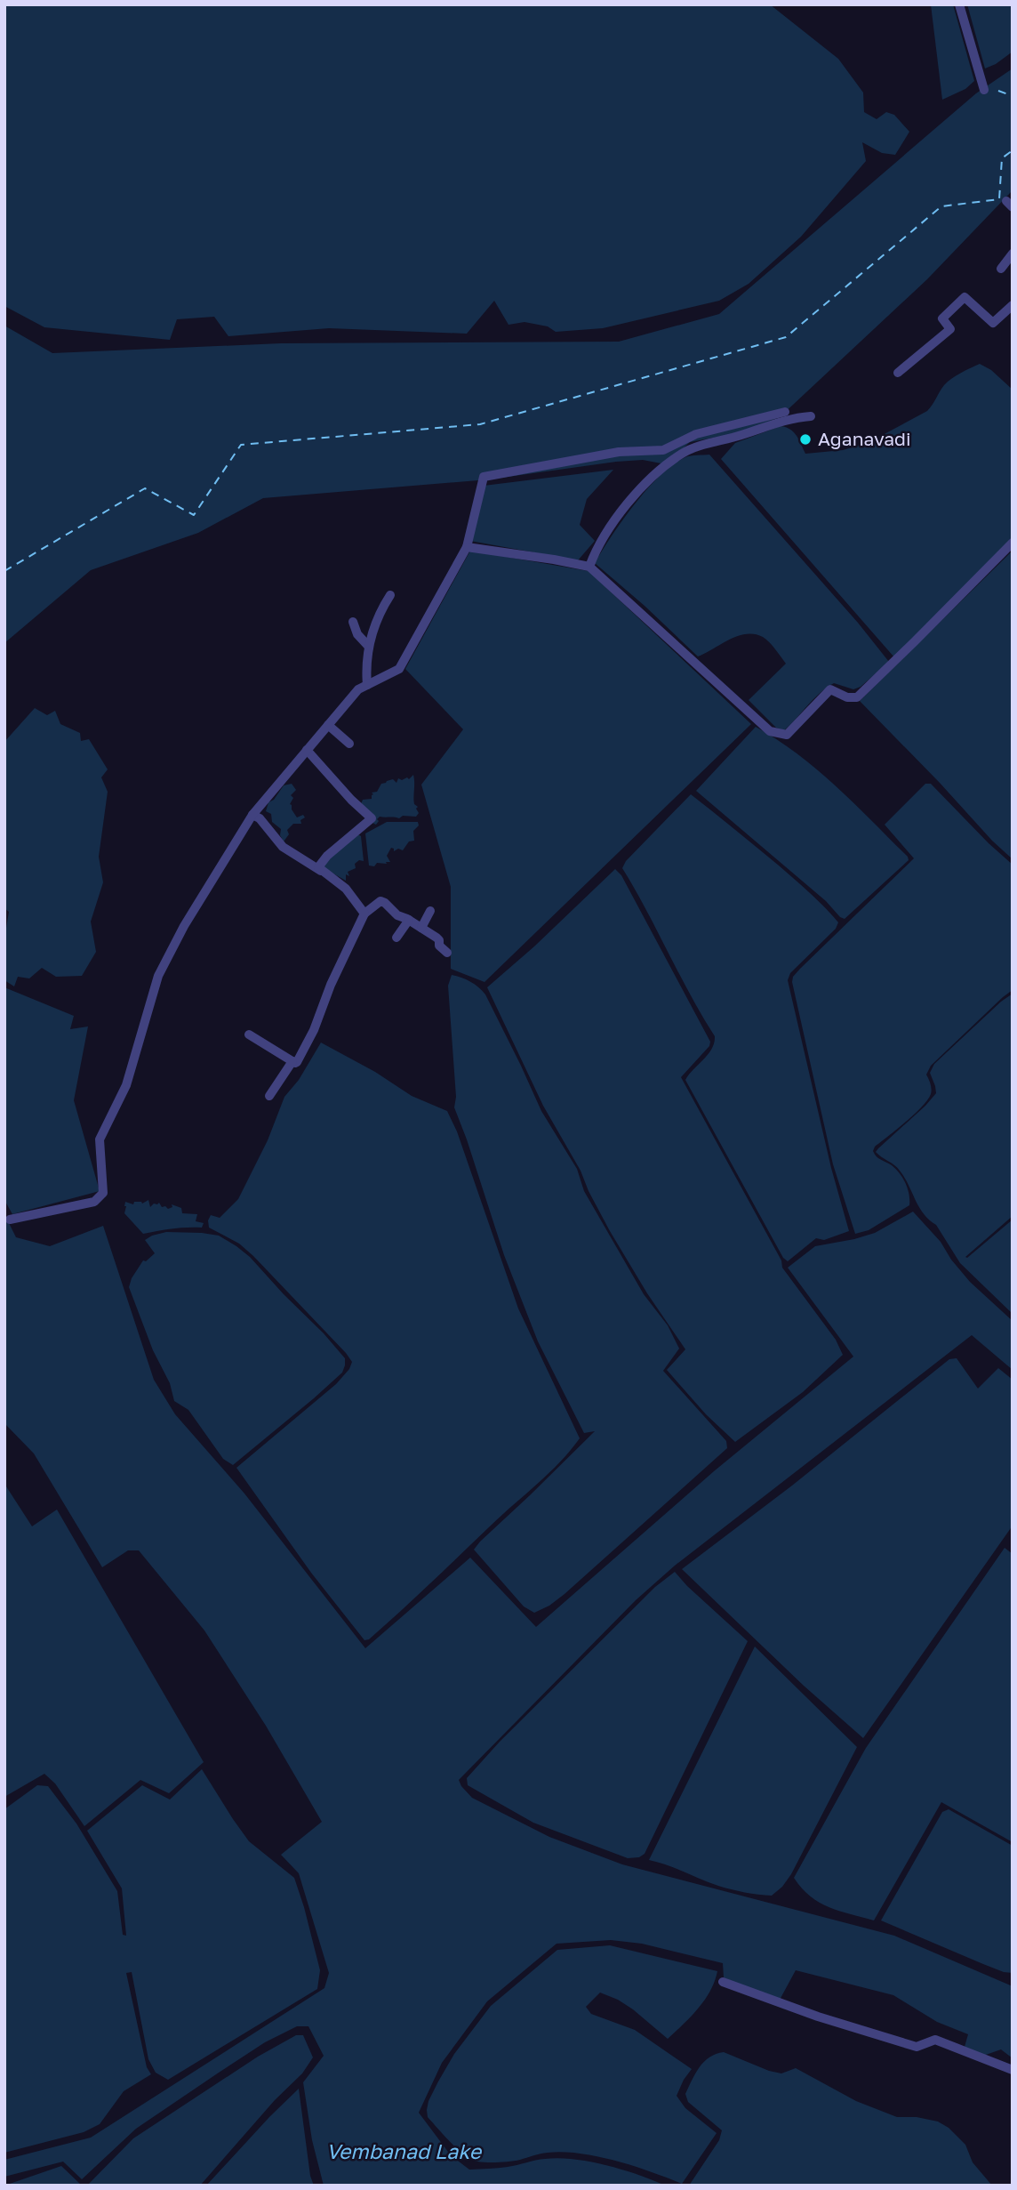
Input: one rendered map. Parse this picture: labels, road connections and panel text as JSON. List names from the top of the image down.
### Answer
{
  "water": ["Vembanad Lake"],
  "places": ["Aganavadi"]
}
